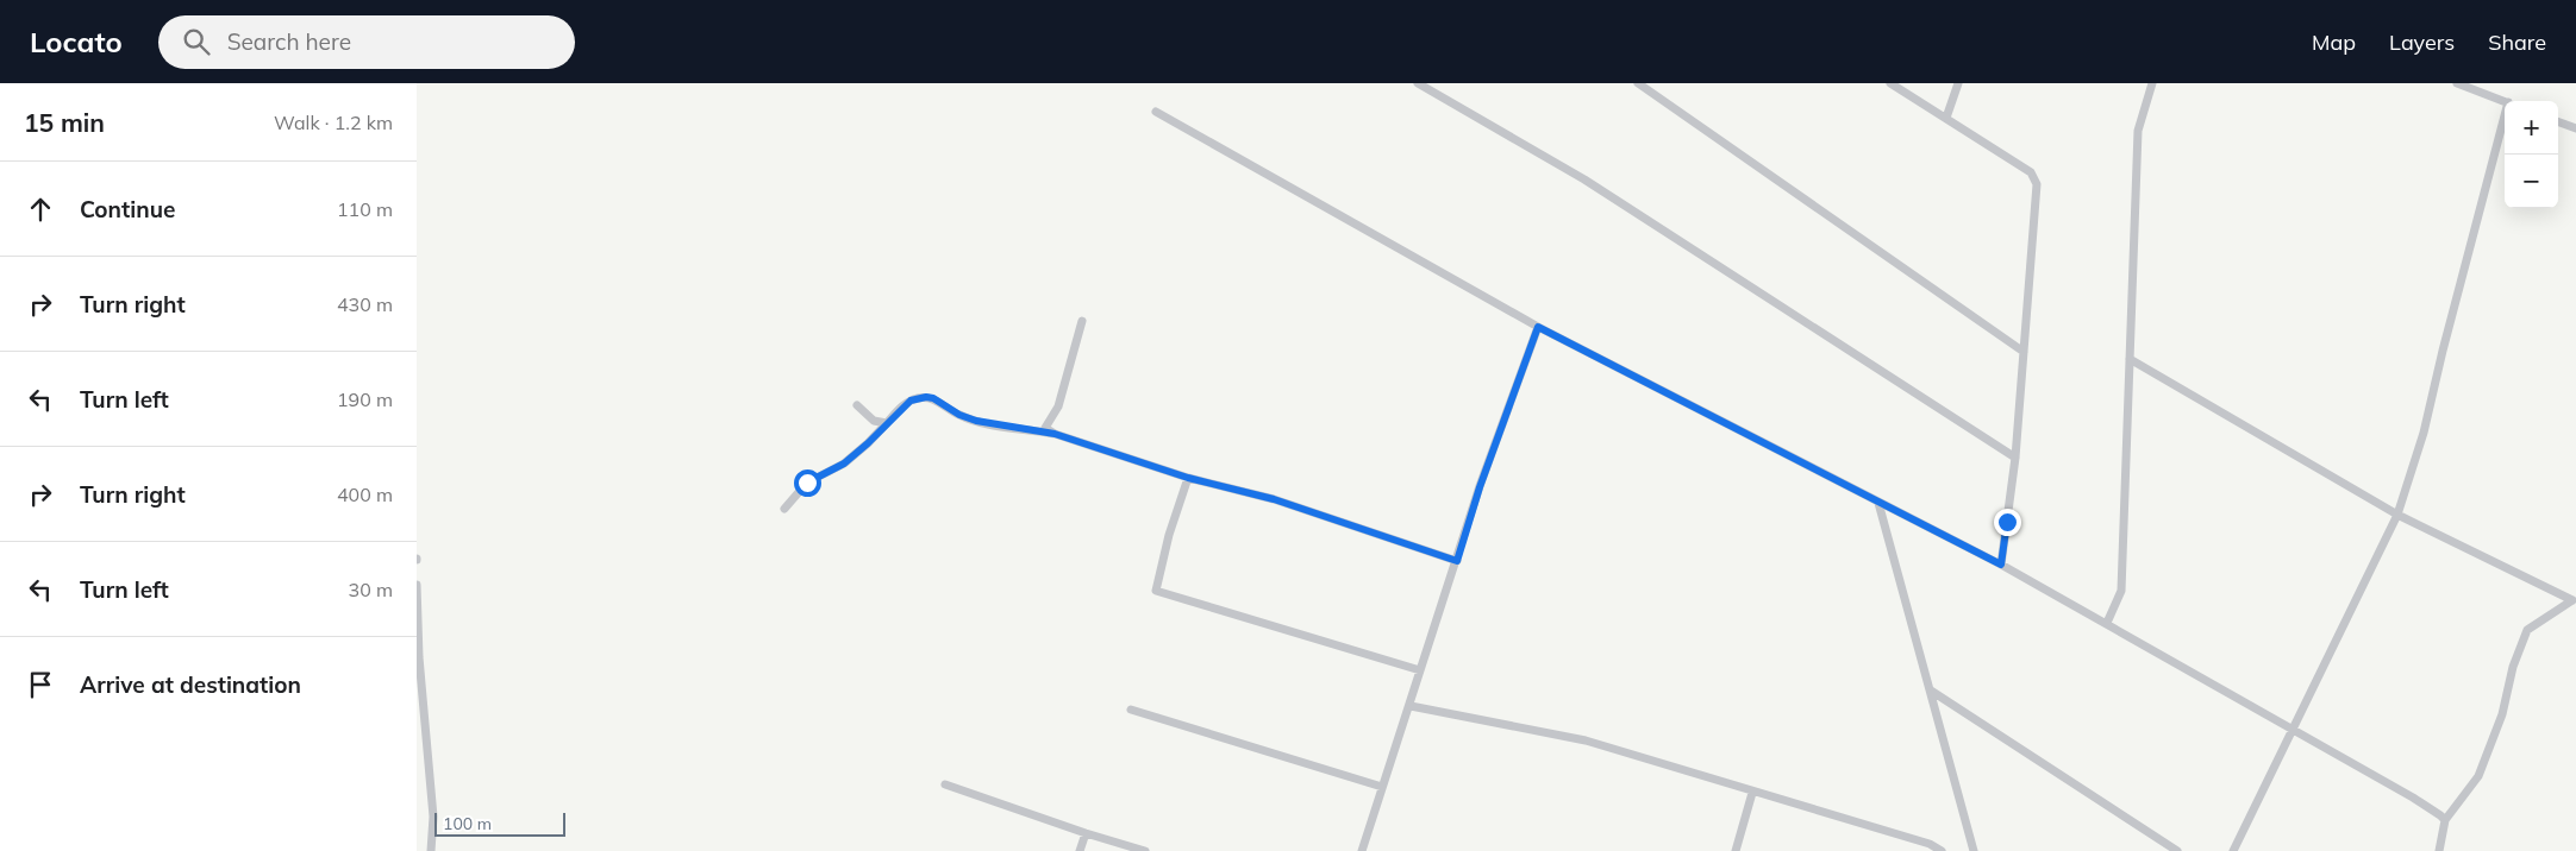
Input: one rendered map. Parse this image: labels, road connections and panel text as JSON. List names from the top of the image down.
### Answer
{
  "scale_bar": "100 m",
  "page": {
    "header": "Locato",
    "search": "Search here",
    "nav": ["Map", "Layers", "Share"],
    "heading": ["15 min", "Walk · 1.2 km"],
    "map_buttons": ["+", "−"],
    "list": [
      ["Continue", "110 m"],
      ["Turn right", "430 m"],
      ["Turn left", "190 m"],
      ["Turn right", "400 m"],
      ["Turn left", "30 m"],
      "Arrive at destination"
    ],
    "scale": "100 m"
  }
}
